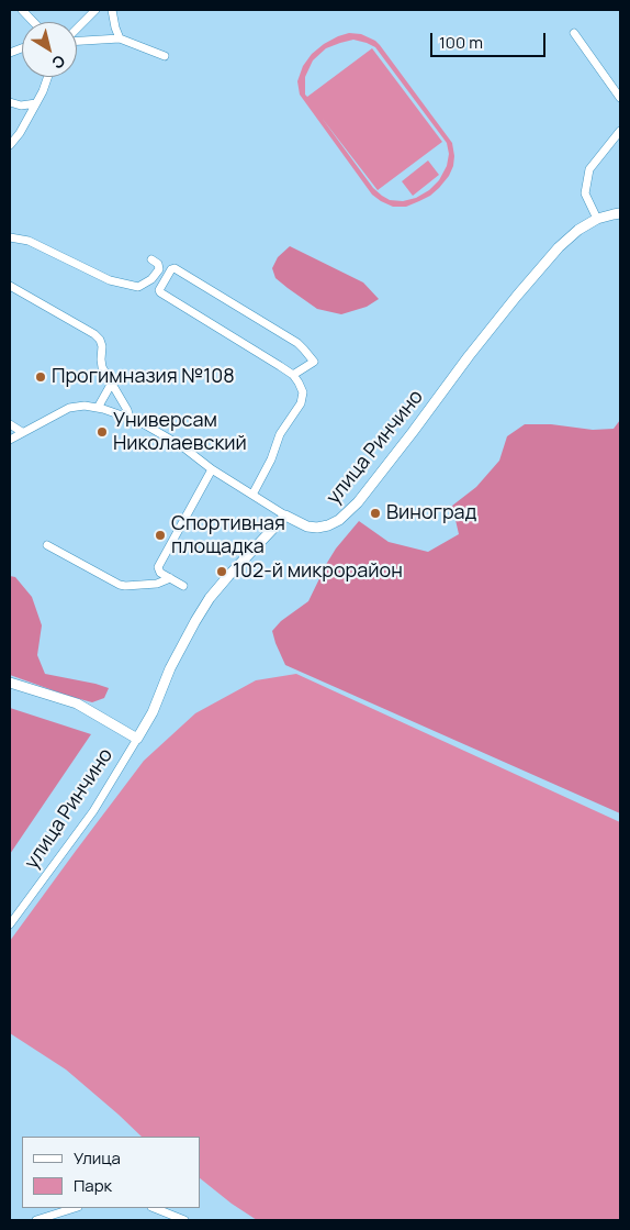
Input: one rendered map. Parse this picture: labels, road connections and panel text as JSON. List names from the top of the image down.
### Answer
{
  "streets": {
    "street": ["улица Ринчино"]
  },
  "places": [
    "Прогимназия №108",
    "Универсам Николаевский",
    "Виноград",
    "Спортивная площадка",
    "102-й микрорайон"
  ],
  "legend": ["Улица", "Парк"],
  "scale_bar": "100 m",
  "north": "bottom right"
}
